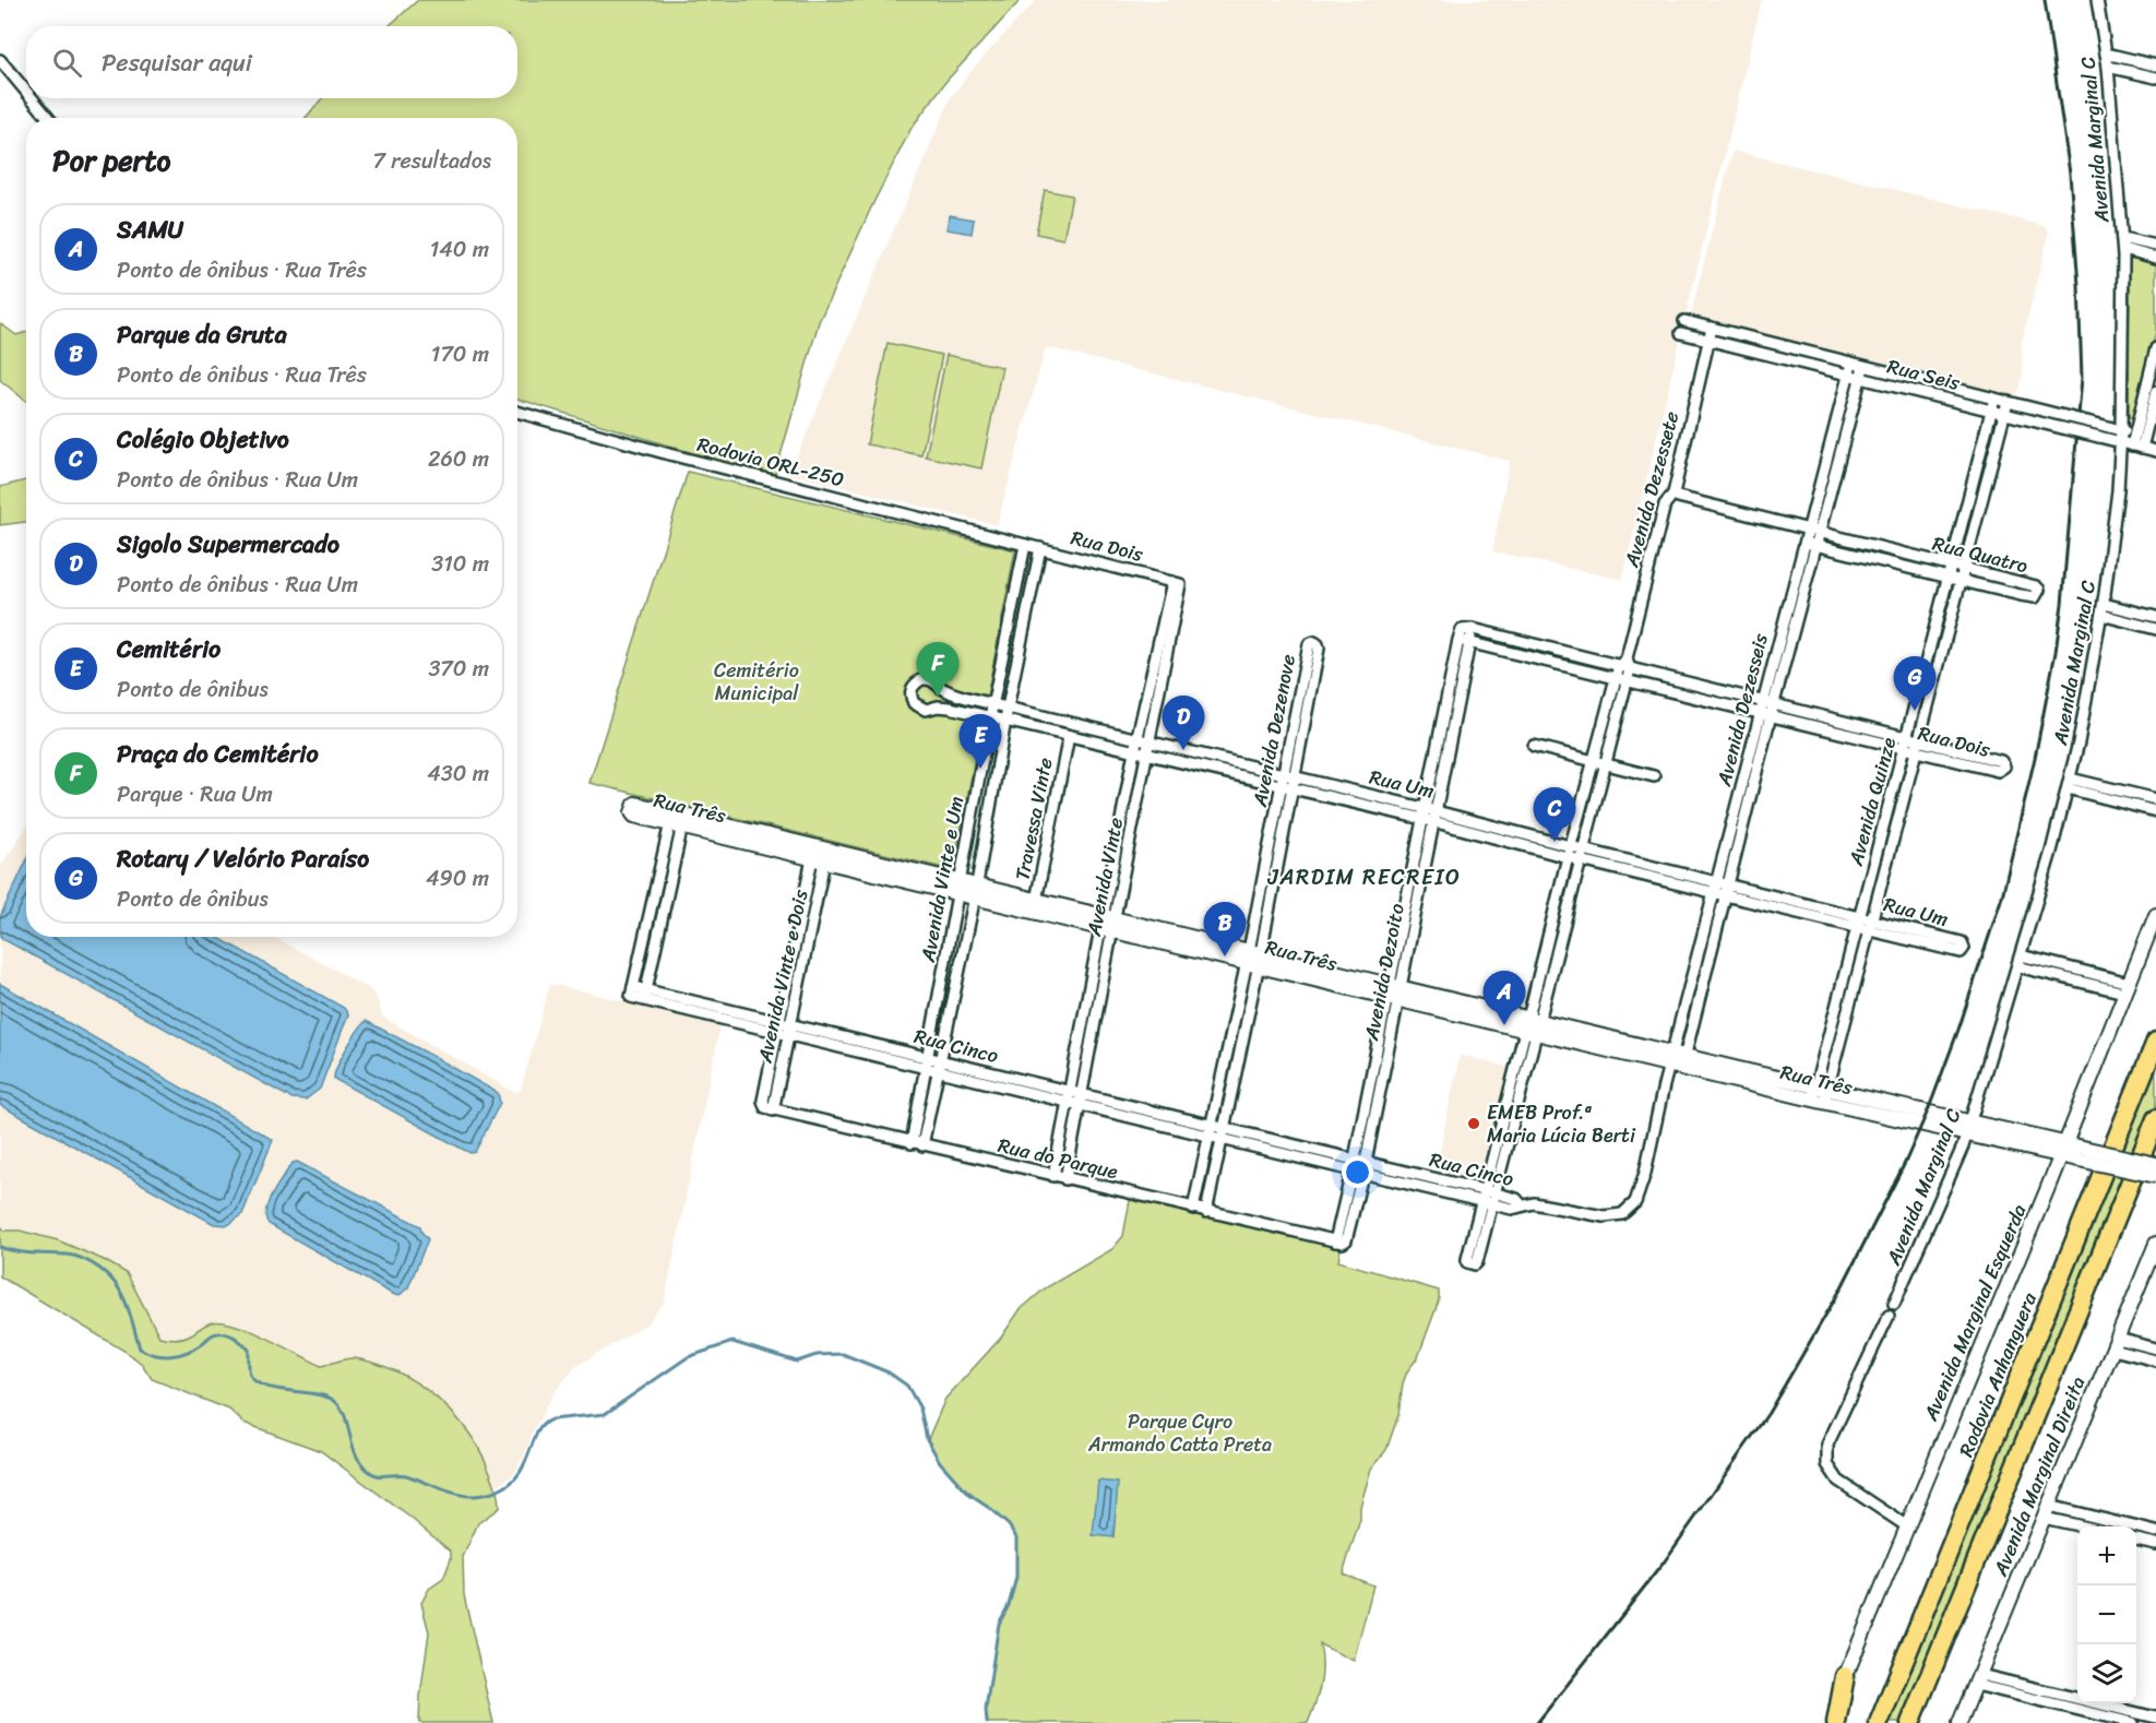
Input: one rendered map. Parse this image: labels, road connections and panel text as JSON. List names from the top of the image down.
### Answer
{
  "streets": {
    "highway": ["Rodovia Anhanguera"],
    "main road": ["Rua Três", "Avenida Marginal Esquerda", "Avenida Marginal Direita"],
    "street": [
      "Avenida Marginal C",
      "Rua Seis",
      "Rodovia ORL-250",
      "Avenida Dezessete",
      "Rua Dois",
      "Rua Quatro",
      "Avenida Dezesseis",
      "Avenida Dezenove",
      "Rua Um",
      "Avenida Quinze",
      "Travessa Vinte",
      "Avenida Vinte",
      "Avenida Vinte e Um",
      "Avenida Dezoito",
      "Avenida Vinte e Dois",
      "Rua Cinco",
      "Rua do Parque"
    ]
  },
  "crossings": [
    ["Avenida Marginal C", "Rua Seis"],
    ["Avenida Marginal C", "Rua Três"],
    ["Rua Seis", "Avenida Dezessete"],
    ["Rua Seis", "Avenida Dezesseis"],
    ["Rua Seis", "Avenida Quinze"],
    ["Rodovia ORL-250", "Rua Dois"],
    ["Rodovia ORL-250", "Avenida Vinte e Um"],
    ["Avenida Dezessete", "Rua Dois"],
    ["Avenida Dezessete", "Rua Quatro"],
    ["Avenida Dezessete", "Rua Um"],
    ["Avenida Dezessete", "Rua Três"],
    ["Avenida Dezessete", "Rua Cinco"],
    ["Rua Dois", "Avenida Dezesseis"],
    ["Rua Dois", "Avenida Quinze"],
    ["Rua Dois", "Avenida Vinte"],
    ["Rua Dois", "Avenida Vinte e Um"],
    ["Rua Dois", "Avenida Dezoito"],
    ["Rua Quatro", "Avenida Dezesseis"],
    ["Rua Quatro", "Avenida Quinze"],
    ["Avenida Dezesseis", "Rua Um"],
    ["Avenida Dezesseis", "Rua Três"],
    ["Avenida Dezesseis", "Rua Cinco"],
    ["Avenida Dezenove", "Rua Um"],
    ["Avenida Dezenove", "Rua Três"],
    ["Avenida Dezenove", "Rua Cinco"],
    ["Avenida Dezenove", "Rua do Parque"],
    ["Rua Um", "Avenida Quinze"],
    ["Rua Um", "Travessa Vinte"],
    ["Rua Um", "Avenida Vinte"],
    ["Rua Um", "Avenida Vinte e Um"],
    ["Rua Um", "Avenida Dezoito"],
    ["Avenida Quinze", "Rua Três"],
    ["Rua Três", "Travessa Vinte"],
    ["Rua Três", "Avenida Vinte"],
    ["Rua Três", "Avenida Vinte e Um"],
    ["Rua Três", "Avenida Dezoito"],
    ["Rua Três", "Avenida Vinte e Dois"],
    ["Rua Três", "Rua Cinco"],
    ["Rua Três", "Avenida Marginal Esquerda"],
    ["Avenida Vinte", "Rua Cinco"],
    ["Avenida Vinte", "Rua do Parque"],
    ["Avenida Vinte e Um", "Rua Cinco"],
    ["Avenida Vinte e Um", "Rua do Parque"],
    ["Avenida Dezoito", "Rua Cinco"],
    ["Avenida Dezoito", "Rua do Parque"],
    ["Avenida Vinte e Dois", "Rua Cinco"],
    ["Avenida Vinte e Dois", "Rua do Parque"]
  ],
  "districts": ["JARDIM RECREIO"],
  "parks": ["Cemitério Municipal", "Parque Cyro Armando Catta Preta"],
  "places": ["EMEB Prof.ª Maria Lúcia Berti"],
  "page": {
    "search": "Pesquisar aqui",
    "heading": ["Por perto", "7 resultados"],
    "list": [
      {
        "mark": "A",
        "name": "SAMU",
        "note": "Ponto de ônibus · Rua Três",
        "value": "140 m"
      },
      {
        "mark": "B",
        "name": "Parque da Gruta",
        "note": "Ponto de ônibus · Rua Três",
        "value": "170 m"
      },
      {
        "mark": "C",
        "name": "Colégio Objetivo",
        "note": "Ponto de ônibus · Rua Um",
        "value": "260 m"
      },
      {
        "mark": "D",
        "name": "Sigolo Supermercado",
        "note": "Ponto de ônibus · Rua Um",
        "value": "310 m"
      },
      {
        "mark": "E",
        "name": "Cemitério",
        "note": "Ponto de ônibus",
        "value": "370 m"
      },
      {
        "mark": "F",
        "name": "Praça do Cemitério",
        "note": "Parque · Rua Um",
        "value": "430 m"
      },
      {
        "mark": "G",
        "name": "Rotary / Velório Paraíso",
        "note": "Ponto de ônibus",
        "value": "490 m"
      }
    ],
    "pins": [
      "F",
      "G",
      "D",
      "E",
      "C",
      "B",
      "A"
    ],
    "map_buttons": ["+", "−"]
  }
}
